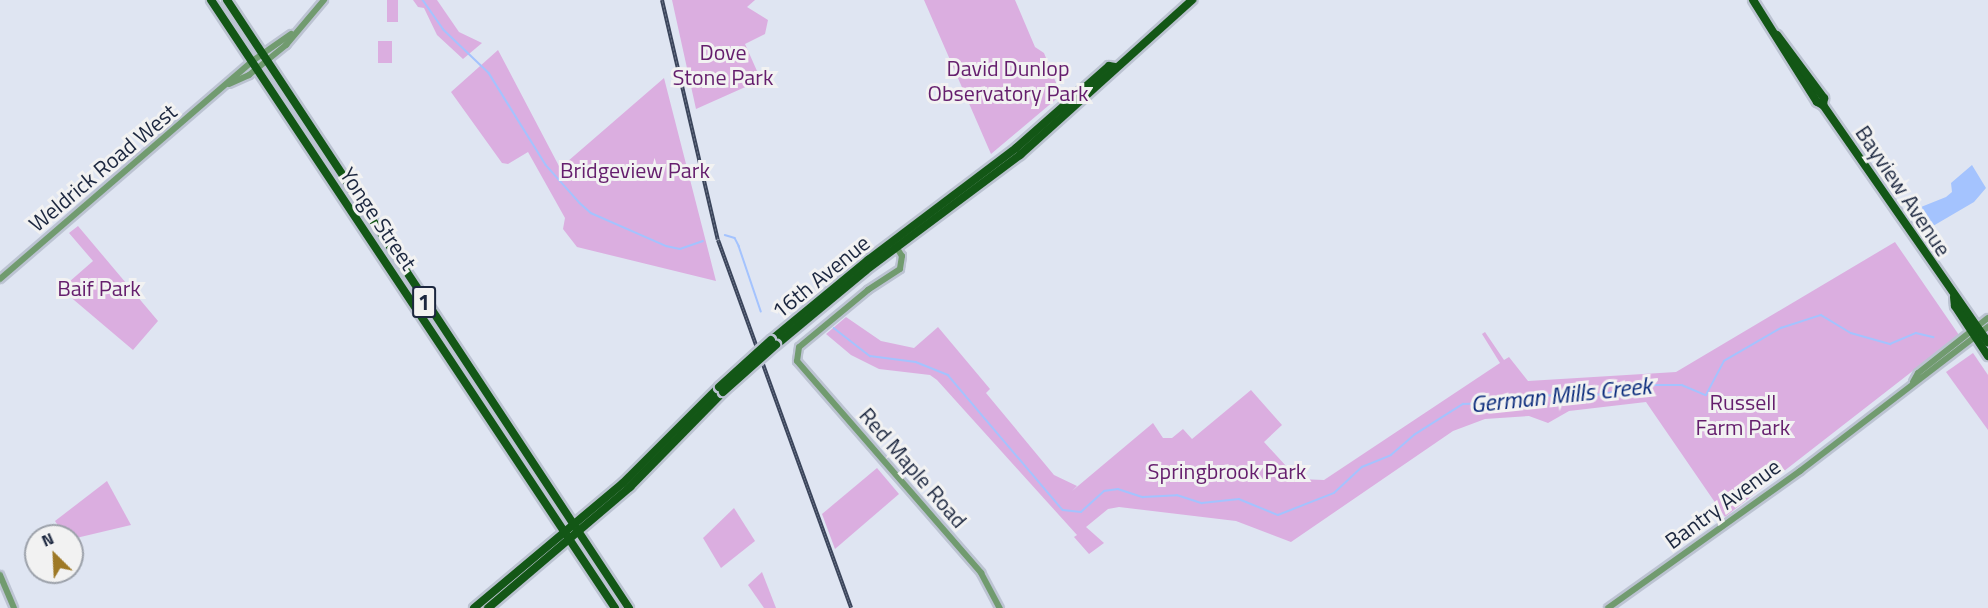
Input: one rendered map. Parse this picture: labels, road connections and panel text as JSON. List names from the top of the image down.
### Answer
{
  "streets": {
    "main road": [
      "Bayview Avenue",
      "Yonge Street",
      "16th Avenue",
      "1"
    ],
    "street": ["Weldrick Road West", "Red Maple Road", "Bantry Avenue"]
  },
  "crossings": [
    ["Weldrick Road West", "Yonge Street"],
    ["Bayview Avenue", "Bantry Avenue"],
    ["Yonge Street", "16th Avenue"],
    ["16th Avenue", "Red Maple Road"]
  ],
  "water": ["German Mills Creek"],
  "parks": [
    "Dove Stone Park",
    "David Dunlop Observatory Park",
    "Bridgeview Park",
    "Baif Park",
    "Russell Farm Park",
    "Springbrook Park"
  ],
  "north": "top left"
}
